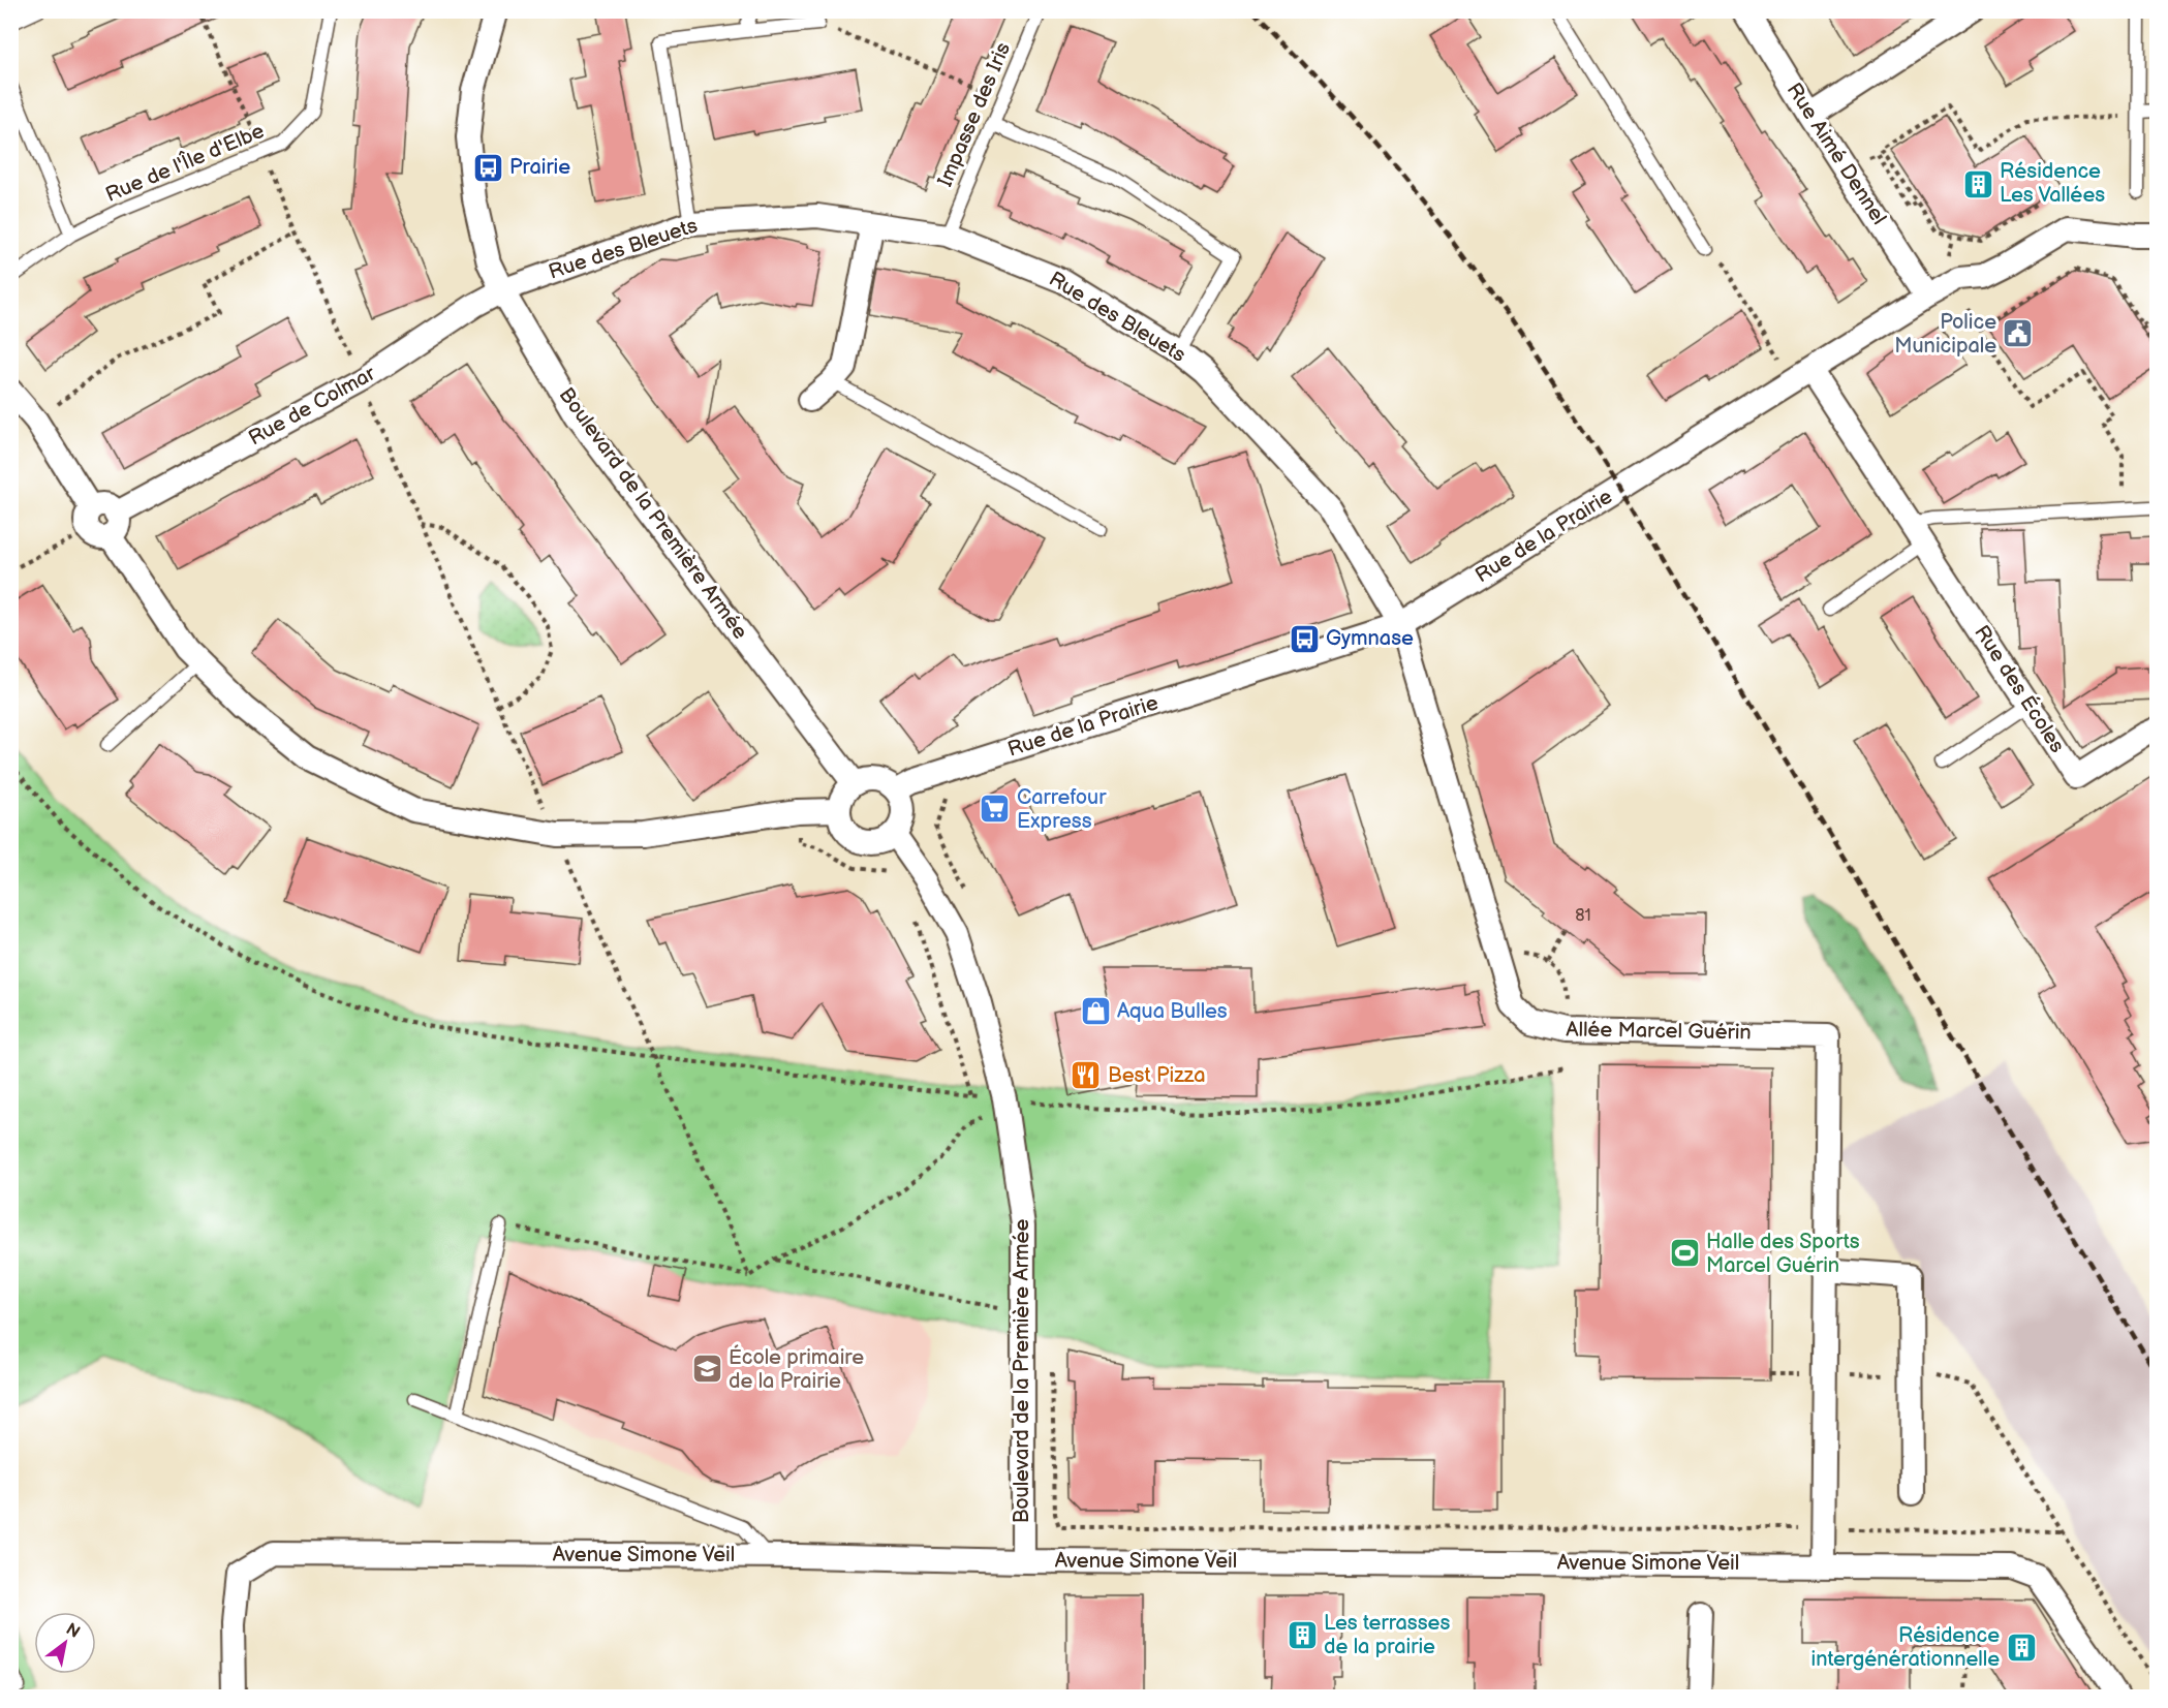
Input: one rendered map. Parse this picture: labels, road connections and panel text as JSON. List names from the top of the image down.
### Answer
{
  "streets": {
    "street": [
      "Rue Aimé Dennel",
      "Rue des Bleuets",
      "Rue de Colmar",
      "Boulevard de la Première Armée",
      "Rue de la Prairie",
      "Rue des Écoles",
      "Allée Marcel Guérin",
      "Avenue Simone Veil"
    ],
    "lane": ["Impasse des Iris", "Rue de l'Île d'Elbe"]
  },
  "crossings": [
    ["Impasse des Iris", "Rue des Bleuets"],
    ["Rue Aimé Dennel", "Rue de la Prairie"],
    ["Rue des Bleuets", "Rue de Colmar"],
    ["Rue des Bleuets", "Boulevard de la Première Armée"],
    ["Rue des Bleuets", "Rue de la Prairie"],
    ["Rue des Bleuets", "Allée Marcel Guérin"],
    ["Rue de Colmar", "Boulevard de la Première Armée"],
    ["Boulevard de la Première Armée", "Rue de la Prairie"],
    ["Boulevard de la Première Armée", "Avenue Simone Veil"],
    ["Rue de la Prairie", "Rue des Écoles"],
    ["Rue de la Prairie", "Allée Marcel Guérin"],
    ["Allée Marcel Guérin", "Avenue Simone Veil"]
  ],
  "places": {
    "bus stop": ["Prairie", "Gymnase"],
    "building": ["Résidence Les Vallées", "Les terrasses de la prairie", "Résidence intergénérationnelle"],
    "public building": ["Police Municipale"],
    "supermarket": ["Carrefour Express"],
    "shop": ["Aqua Bulles"],
    "restaurant": ["Best Pizza"],
    "sports": ["Halle des Sports Marcel Guérin"],
    "school or university": ["École primaire de la Prairie"]
  },
  "house_numbers": ["81"],
  "north": "top right"
}
